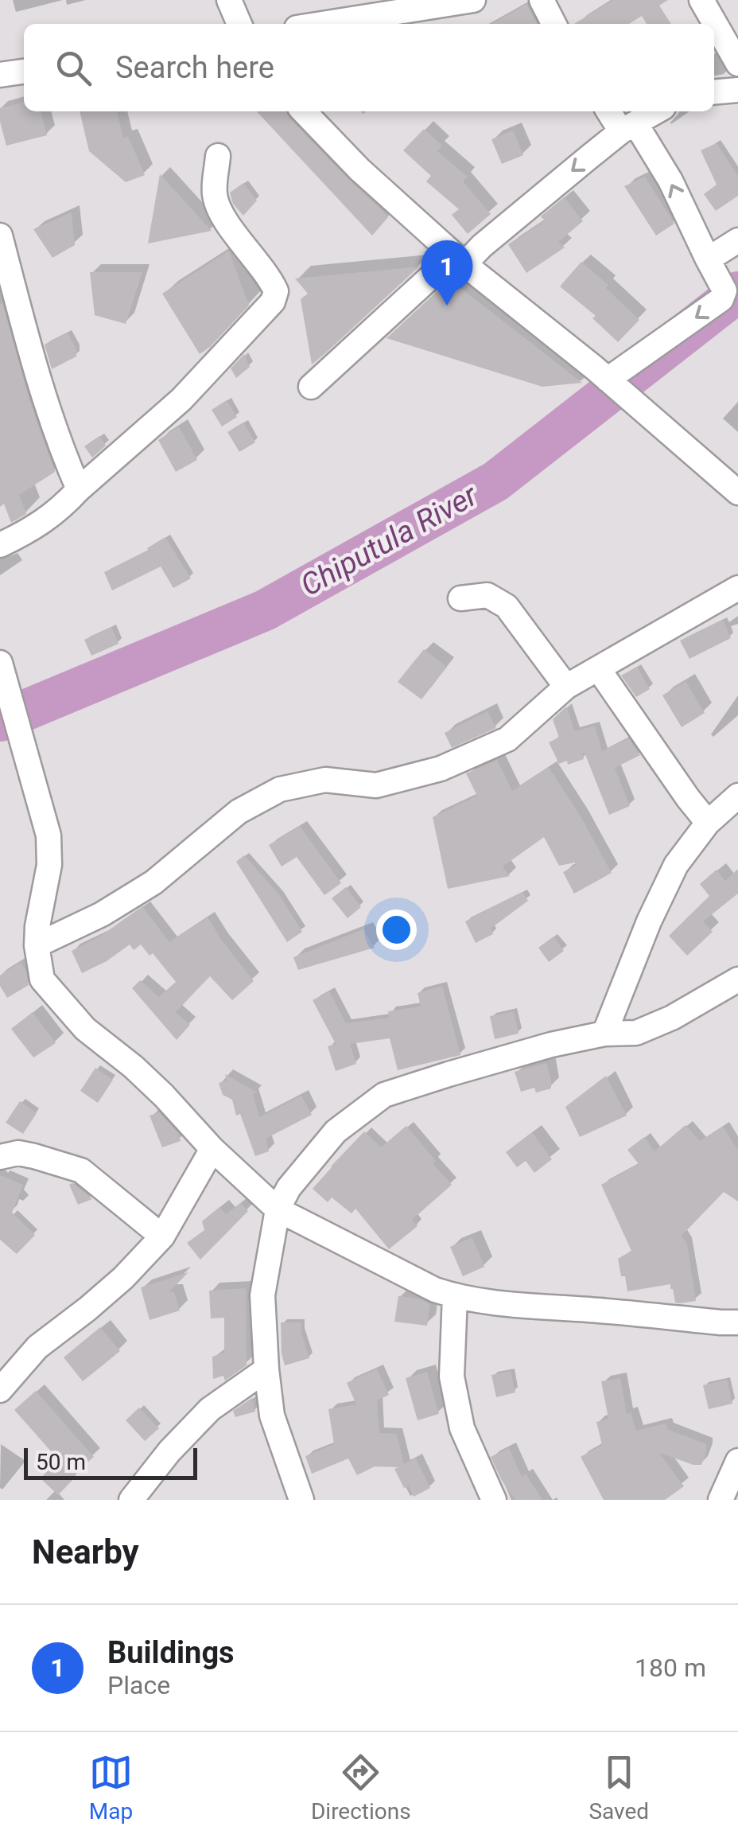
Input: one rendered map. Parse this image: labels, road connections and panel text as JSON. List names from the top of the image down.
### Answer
{
  "water": ["Chiputula River"],
  "scale_bar": "50 m",
  "page": {
    "search": "Search here",
    "pins": "1",
    "scale": "50 m",
    "heading": "Nearby",
    "list": [
      {
        "mark": "1",
        "name": "Buildings",
        "note": "Place",
        "value": "180 m"
      }
    ],
    "nav": ["Map", "Directions", "Saved"]
  }
}
